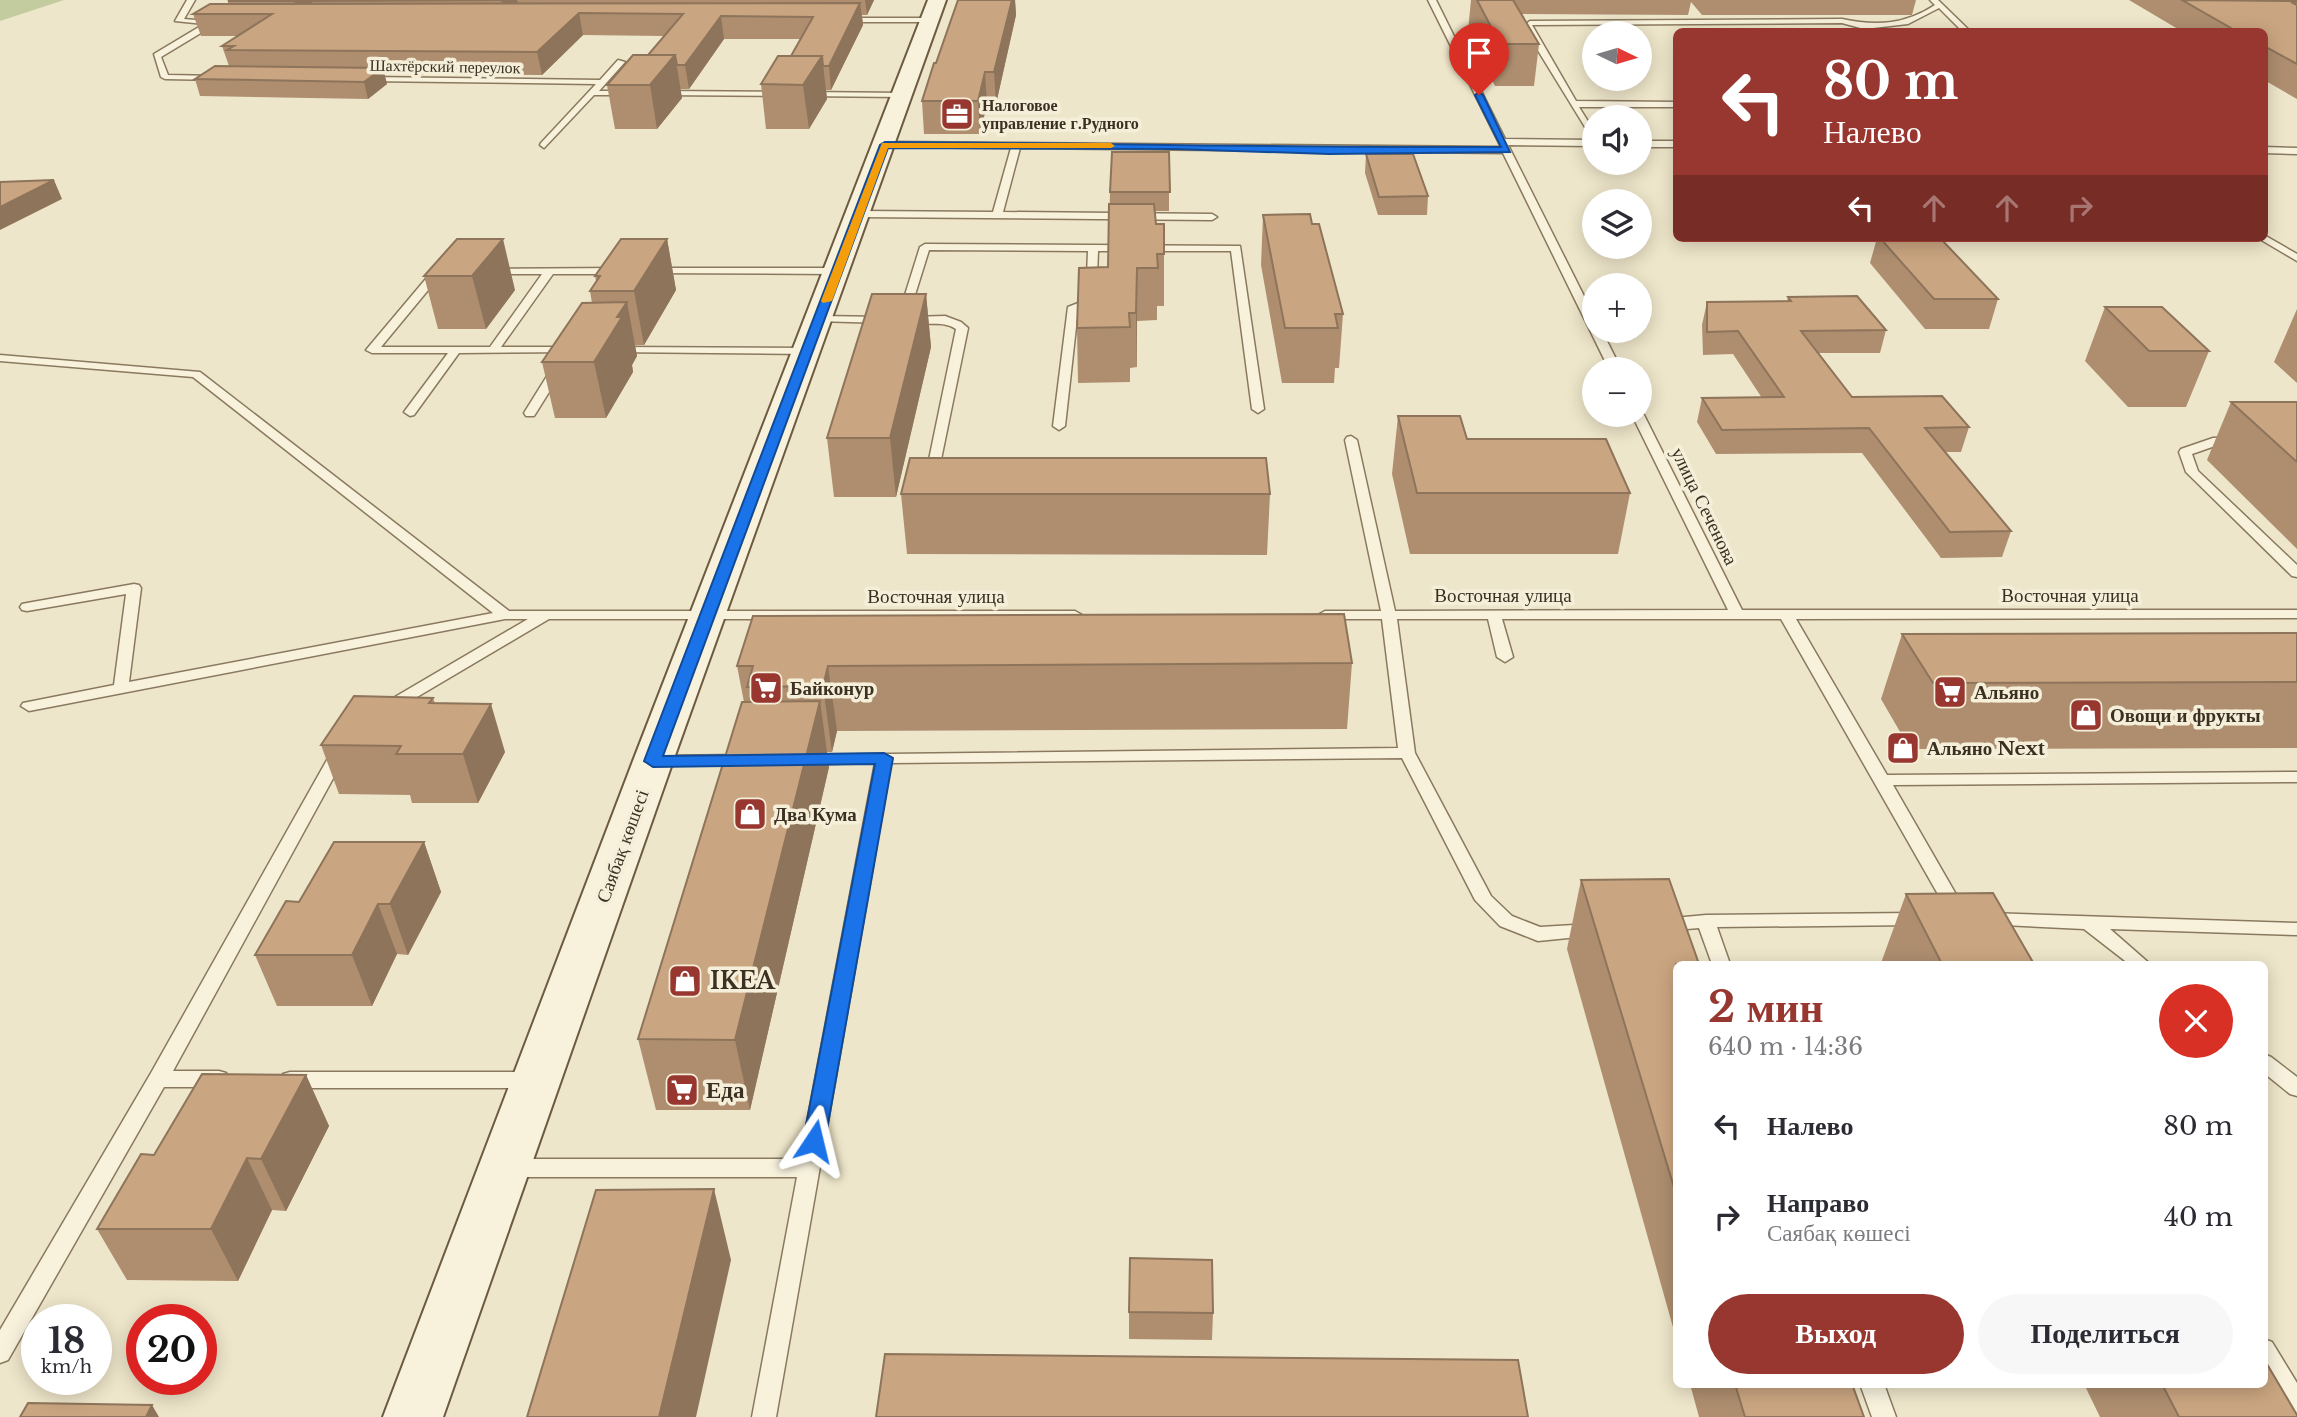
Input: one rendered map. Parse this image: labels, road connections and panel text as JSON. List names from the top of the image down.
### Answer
{
  "streets": {
    "street": ["Саябақ көшесі"],
    "lane": ["Шахтёрский переулок", "улица Сеченова", "Восточная улица"]
  },
  "crossings": [
    ["улица Сеченова", "Восточная улица"],
    ["Восточная улица", "Саябақ көшесі"]
  ],
  "places": {
    "office": ["Налоговое управление г.Рудного"],
    "supermarket": ["Байконур", "Альяно", "Еда"],
    "shop": [
      "Овощи и фрукты",
      "Альяно Next",
      "Два Кума",
      "IKEA"
    ]
  },
  "north": "right",
  "page": {
    "map_buttons": ["+", "−"],
    "turn": ["80 m", "Налево"],
    "heading": ["2 мин", "640 m · 14:36"],
    "list": [
      {
        "name": "Налево",
        "value": "80 m"
      },
      {
        "name": "Направо",
        "note": "Саябақ көшесі",
        "value": "40 m"
      }
    ],
    "buttons": ["Выход", "Поделиться"],
    "speed": "18 km/h",
    "limit": "20"
  }
}
